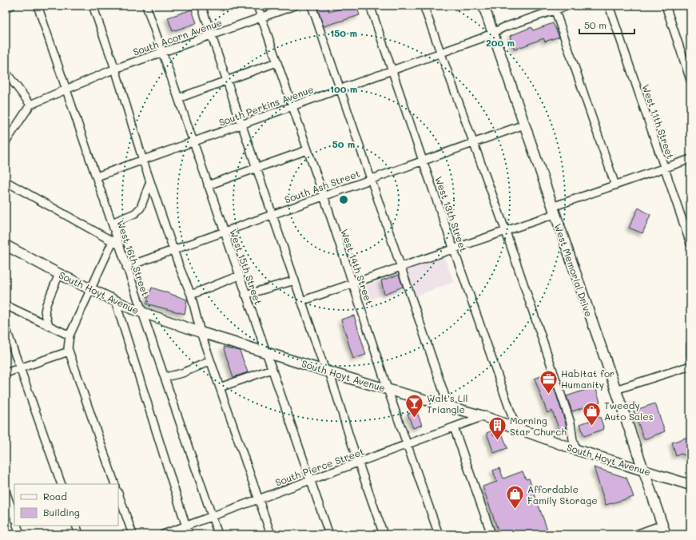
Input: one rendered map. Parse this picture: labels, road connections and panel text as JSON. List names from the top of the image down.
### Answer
{
  "streets": {
    "main road": ["West Memorial Drive", "South Hoyt Avenue"],
    "street": [
      "South Acorn Avenue",
      "South Perkins Avenue",
      "West 11th Street",
      "South Ash Street",
      "West 13th Street",
      "West 16th Street",
      "West 15th Street",
      "West 14th Street",
      "South Pierce Street"
    ]
  },
  "crossings": [
    ["South Acorn Avenue", "West 16th Street"],
    ["South Acorn Avenue", "West 15th Street"],
    ["South Acorn Avenue", "West 14th Street"],
    ["South Perkins Avenue", "West 13th Street"],
    ["South Perkins Avenue", "West 16th Street"],
    ["South Perkins Avenue", "West 15th Street"],
    ["South Perkins Avenue", "West 14th Street"],
    ["South Perkins Avenue", "West Memorial Drive"],
    ["South Ash Street", "West 13th Street"],
    ["South Ash Street", "West 16th Street"],
    ["South Ash Street", "West 15th Street"],
    ["South Ash Street", "West 14th Street"],
    ["South Ash Street", "West Memorial Drive"],
    ["West 13th Street", "South Hoyt Avenue"],
    ["West 16th Street", "South Hoyt Avenue"],
    ["West 16th Street", "South Pierce Street"],
    ["West 15th Street", "South Hoyt Avenue"],
    ["West 15th Street", "South Pierce Street"],
    ["West 14th Street", "South Hoyt Avenue"],
    ["West 14th Street", "South Pierce Street"],
    ["West Memorial Drive", "South Hoyt Avenue"],
    ["South Hoyt Avenue", "South Pierce Street"]
  ],
  "places": {
    "office": ["Habitat for Humanity"],
    "bar": ["Walt's Lil Triangle"],
    "shop": ["Tweedy Auto Sales", "Affordable Family Storage"],
    "building": ["Morning Star Church"]
  },
  "legend": ["Road", "Building"],
  "scale_bar": "50 m",
  "rings": [
    "150 m",
    "200 m",
    "100 m",
    "50 m"
  ]
}
